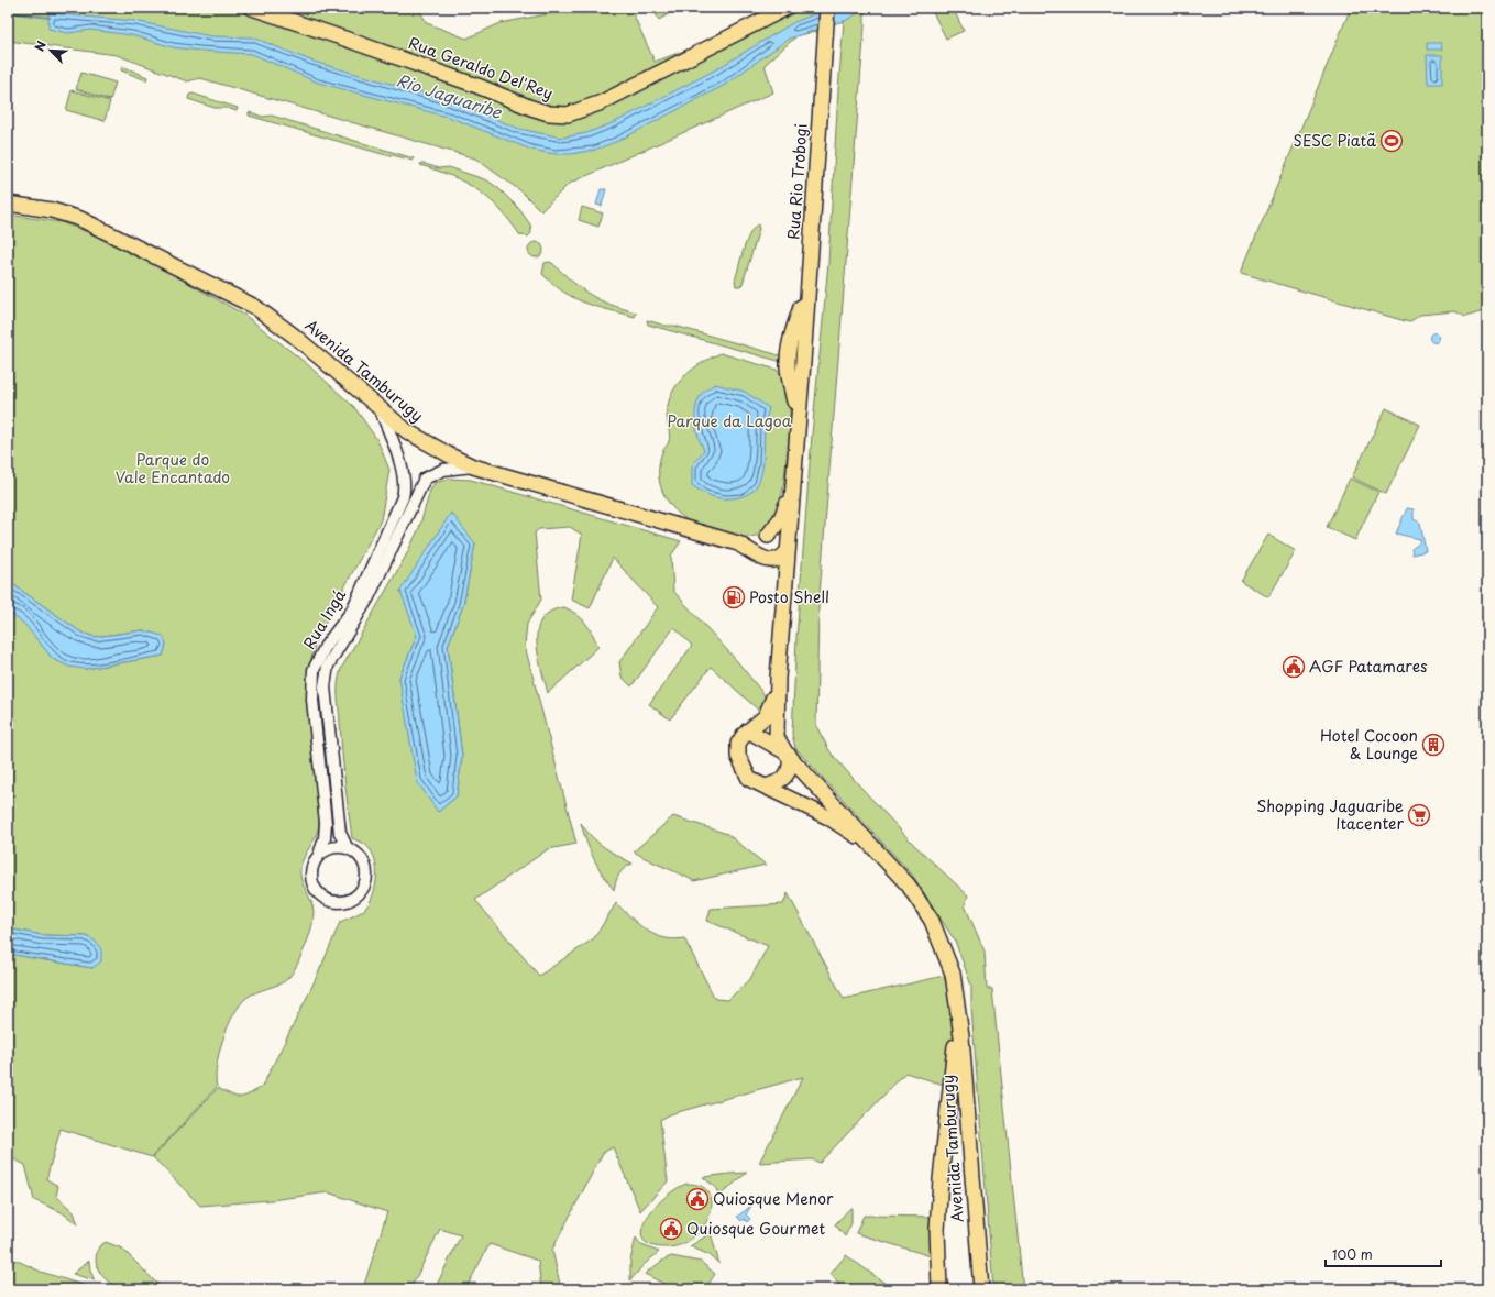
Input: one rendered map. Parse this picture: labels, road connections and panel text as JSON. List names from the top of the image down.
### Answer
{
  "streets": {
    "main road": ["Rua Geraldo Del'Rey", "Rua Rio Trobogi", "Avenida Tamburugy"],
    "street": ["Rua Ingá"]
  },
  "crossings": [
    ["Rua Rio Trobogi", "Avenida Tamburugy"],
    ["Avenida Tamburugy", "Rua Ingá"]
  ],
  "water": ["Rio Jaguaribe"],
  "parks": ["Parque da Lagoa", "Parque do Vale Encantado"],
  "places": {
    "sports": ["SESC Piatã"],
    "fuel station": ["Posto Shell"],
    "public building": ["AGF Patamares", "Quiosque Menor", "Quiosque Gourmet"],
    "building": ["Hotel Cocoon & Lounge"],
    "supermarket": ["Shopping Jaguaribe Itacenter"]
  },
  "scale_bar": "100 m",
  "north": "top left"
}
